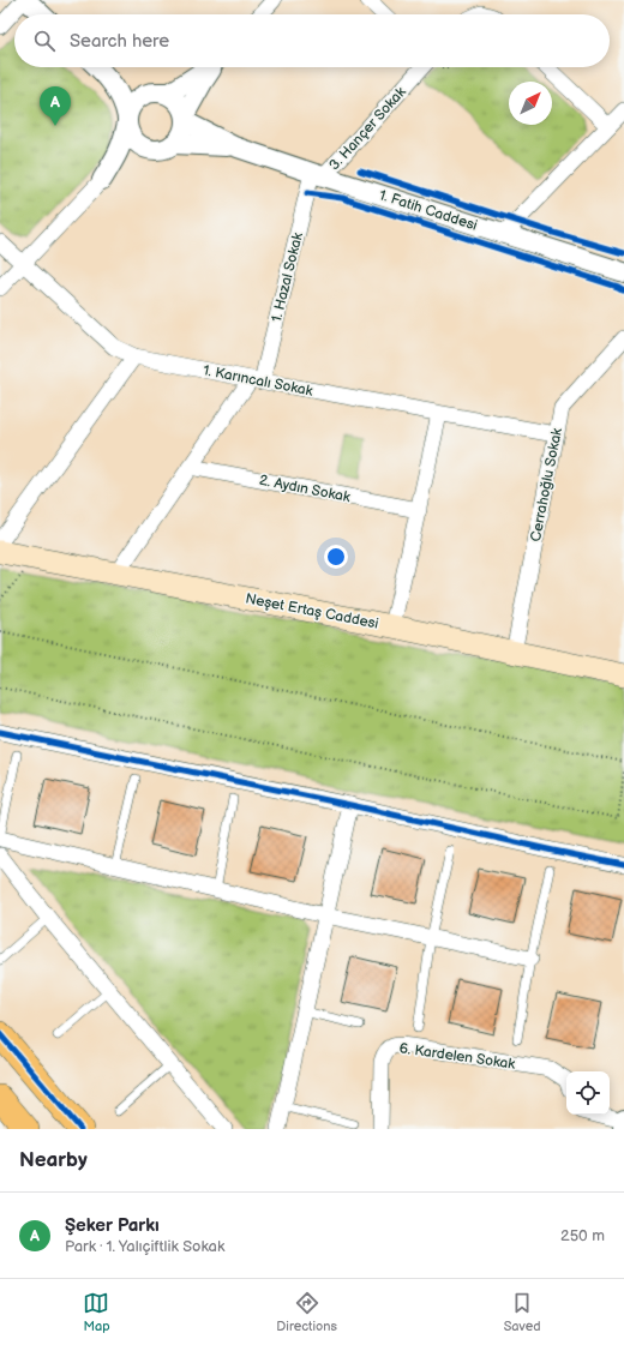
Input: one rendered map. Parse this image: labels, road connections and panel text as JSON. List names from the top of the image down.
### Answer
{
  "streets": {
    "main road": ["Neşet Ertaş Caddesi"],
    "street": [
      "3. Hançer Sokak",
      "1. Fatih Caddesi",
      "1. Hazal Sokak",
      "1. Karıncalı Sokak",
      "Cerrahoğlu Sokak",
      "2. Aydın Sokak",
      "6. Kardelen Sokak"
    ]
  },
  "crossings": [
    ["3. Hançer Sokak", "1. Fatih Caddesi"],
    ["3. Hançer Sokak", "1. Hazal Sokak"],
    ["1. Fatih Caddesi", "1. Hazal Sokak"],
    ["1. Hazal Sokak", "1. Karıncalı Sokak"],
    ["1. Karıncalı Sokak", "Cerrahoğlu Sokak"],
    ["Cerrahoğlu Sokak", "Neşet Ertaş Caddesi"]
  ],
  "north": "top right",
  "page": {
    "search": "Search here",
    "pins": "A",
    "heading": "Nearby",
    "list": [
      {
        "mark": "A",
        "name": "Şeker Parkı",
        "note": "Park · 1. Yalıçiftlik Sokak",
        "value": "250 m"
      }
    ],
    "nav": ["Map", "Directions", "Saved"]
  }
}
